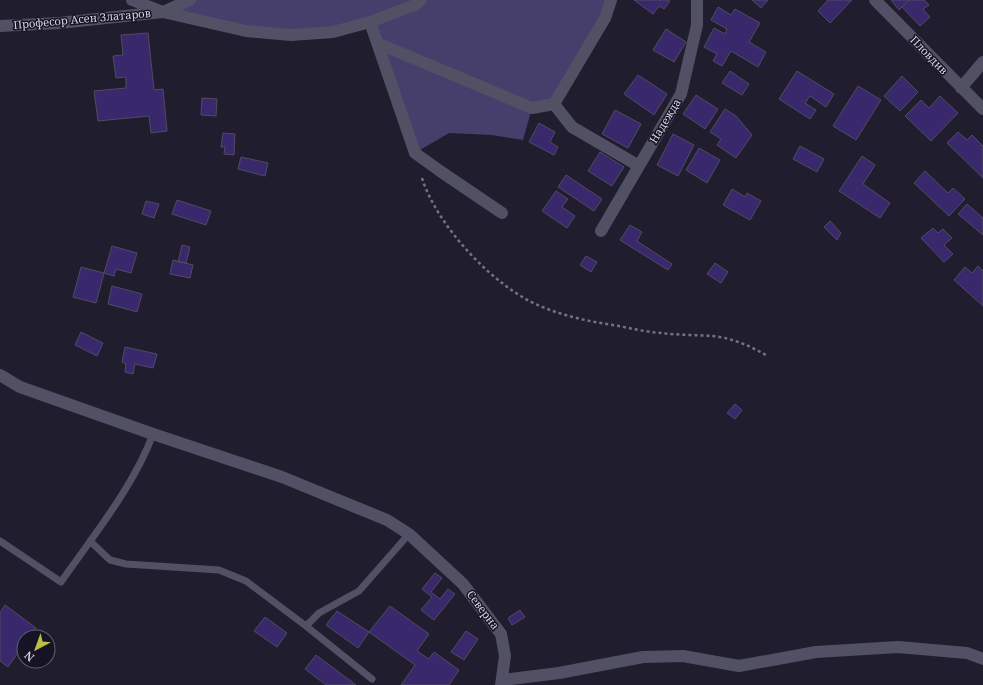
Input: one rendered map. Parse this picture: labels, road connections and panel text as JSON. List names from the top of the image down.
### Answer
{
  "streets": {
    "street": [
      "Професор Асен Златаров",
      "Пловдив",
      "Надежда",
      "Северна"
    ]
  },
  "north": "bottom left"
}
